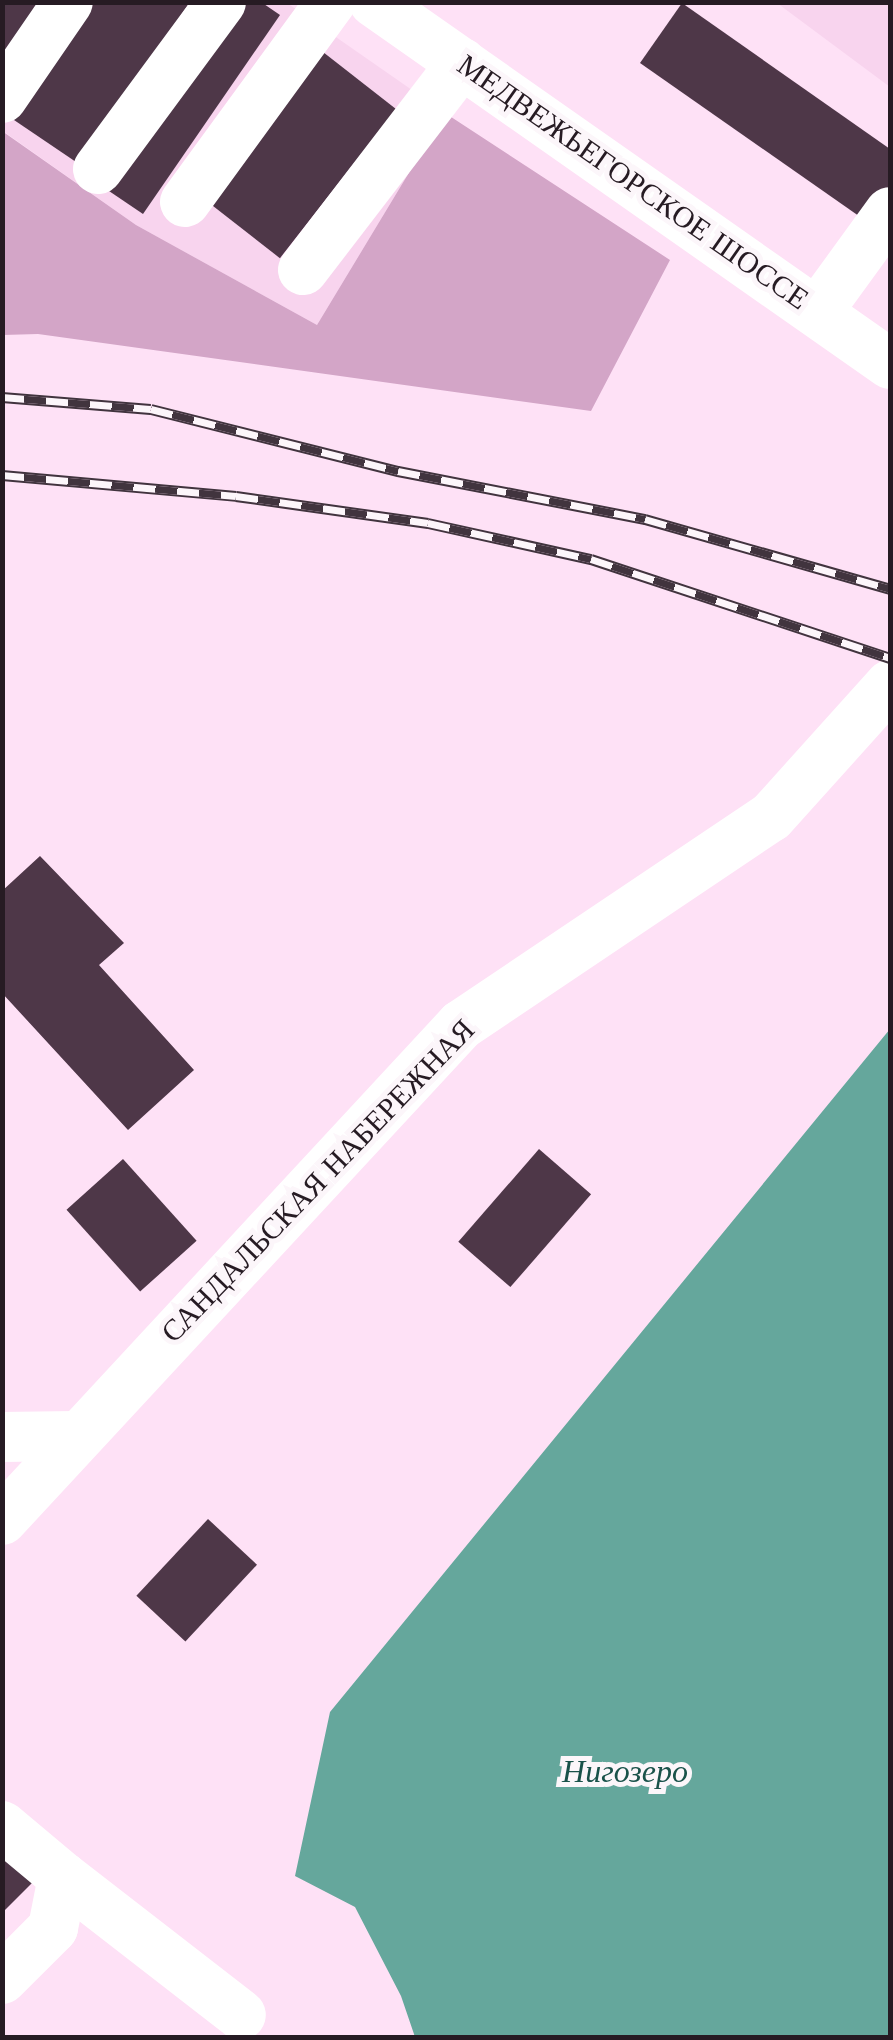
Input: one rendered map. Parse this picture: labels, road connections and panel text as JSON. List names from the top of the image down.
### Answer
{
  "streets": {
    "street": ["МЕДВЕЖЬЕГОРСКОЕ ШОССЕ", "САНДАЛЬСКАЯ НАБЕРЕЖНАЯ"]
  },
  "water": ["Нигозеро"]
}
